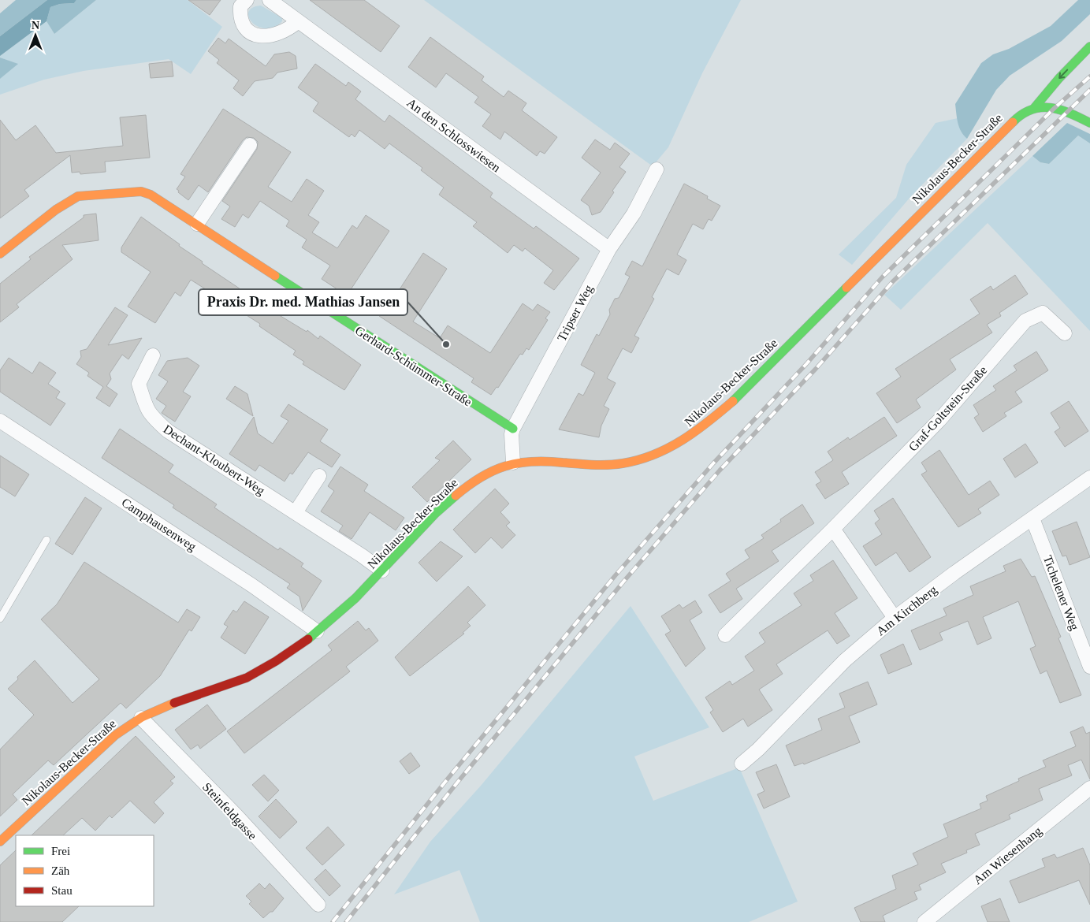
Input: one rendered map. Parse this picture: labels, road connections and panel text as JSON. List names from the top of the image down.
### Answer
{
  "streets": {
    "main road": ["Nikolaus-Becker-Straße", "Gerhard-Schümmer-Straße"],
    "street": [
      "An den Schlosswiesen",
      "Tripser Weg",
      "Graf-Goltstein-Straße",
      "Dechant-Kloubert-Weg",
      "Camphausenweg",
      "Tichelener Weg",
      "Am Kirchberg",
      "Steinfeldgasse",
      "Am Wiesenhang"
    ]
  },
  "crossings": [
    ["An den Schlosswiesen", "Tripser Weg"],
    ["Nikolaus-Becker-Straße", "Tripser Weg"],
    ["Nikolaus-Becker-Straße", "Dechant-Kloubert-Weg"],
    ["Nikolaus-Becker-Straße", "Camphausenweg"],
    ["Nikolaus-Becker-Straße", "Steinfeldgasse"],
    ["Tripser Weg", "Gerhard-Schümmer-Straße"],
    ["Tichelener Weg", "Am Kirchberg"]
  ],
  "places": ["Praxis Dr. med. Mathias Jansen"],
  "legend": ["Frei", "Zäh", "Stau"],
  "north": "top"
}
